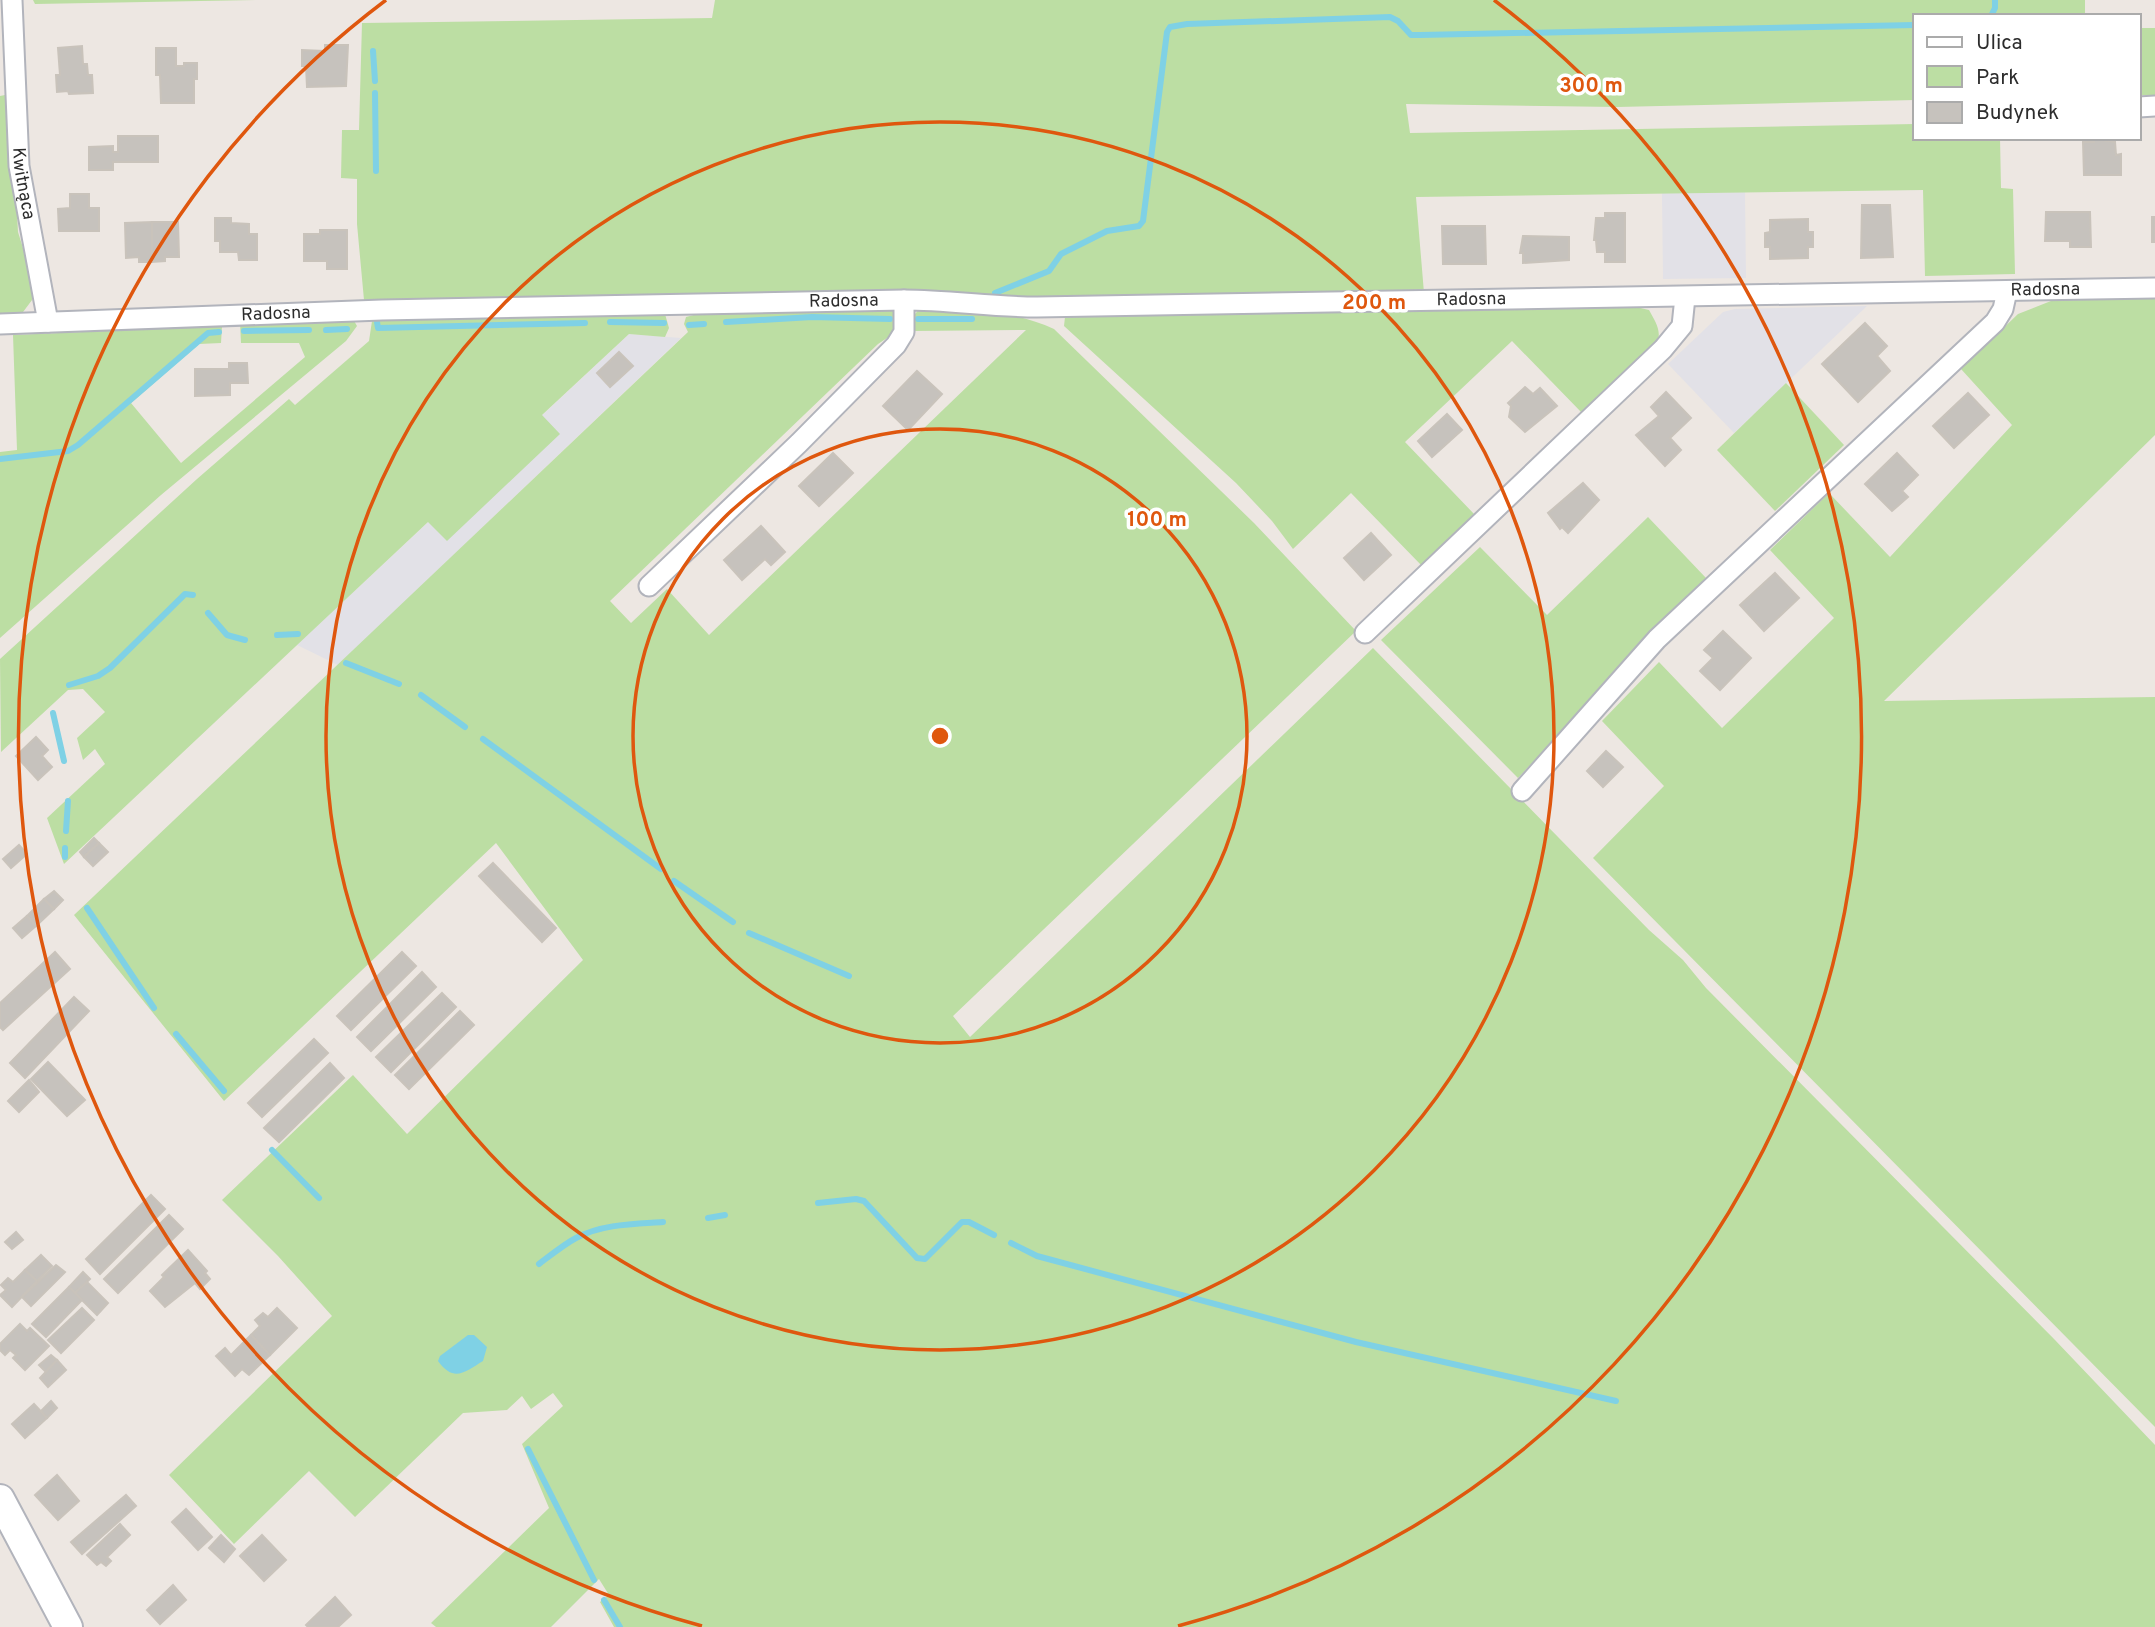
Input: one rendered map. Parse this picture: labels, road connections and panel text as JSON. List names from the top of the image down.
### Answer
{
  "streets": {
    "street": ["Kwitnąca", "Radosna"]
  },
  "crossings": [
    ["Kwitnąca", "Radosna"]
  ],
  "legend": ["Ulica", "Park", "Budynek"],
  "rings": ["300 m", "200 m", "100 m"]
}
